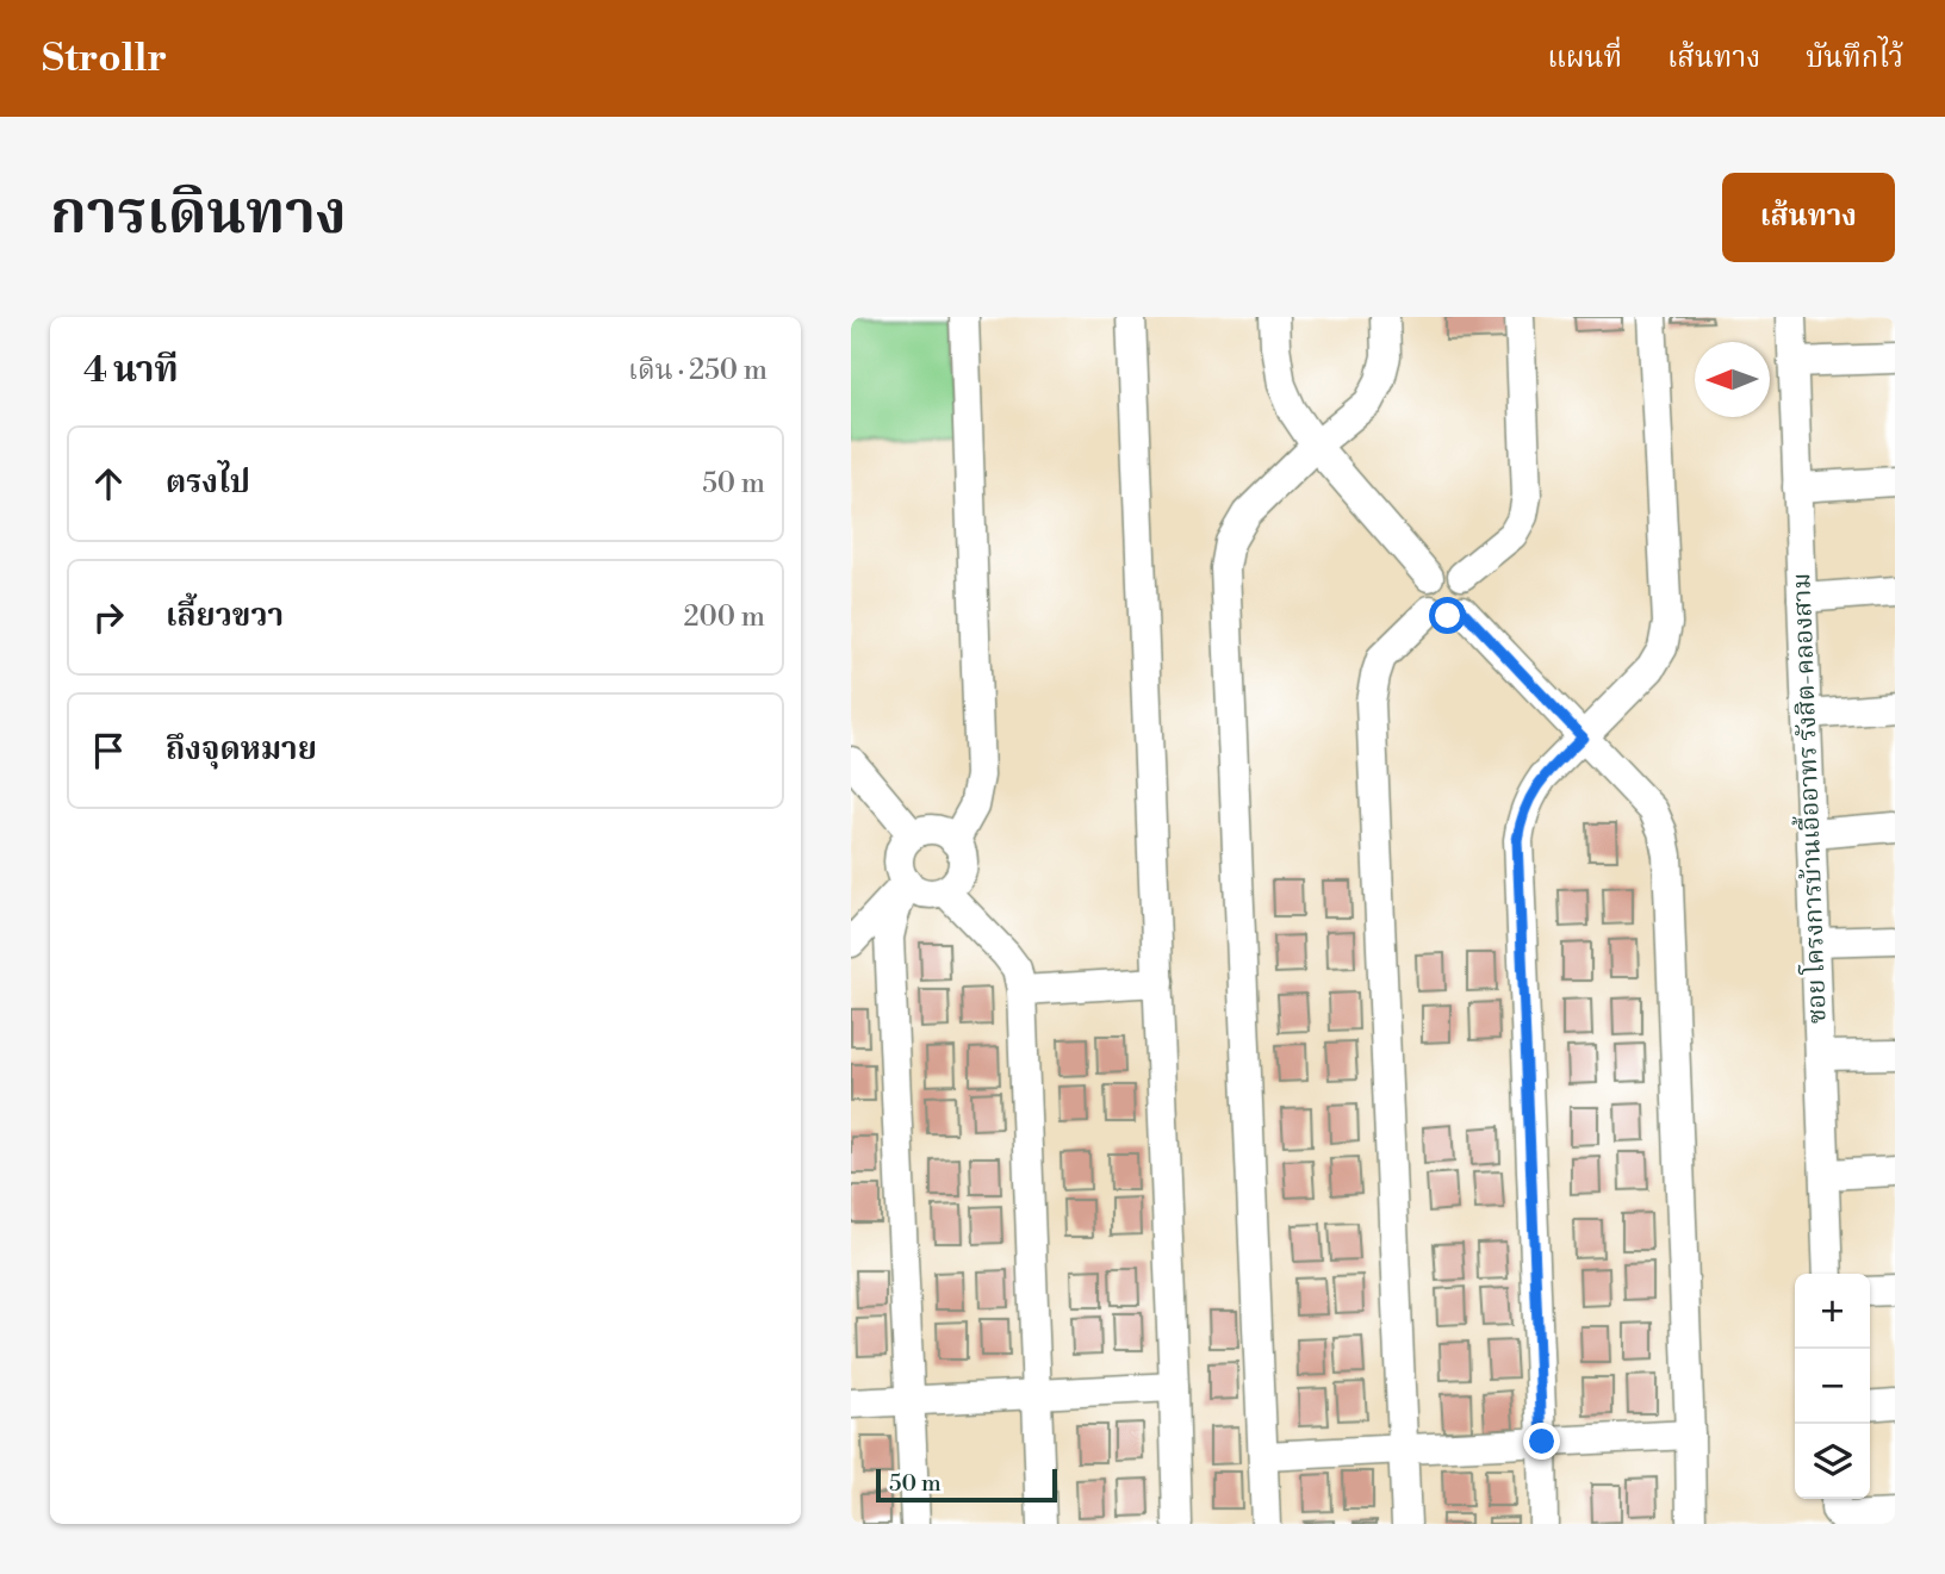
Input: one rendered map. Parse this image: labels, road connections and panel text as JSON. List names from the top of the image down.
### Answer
{
  "streets": {
    "street": ["ซอย โครงการบ้านเอื้ออาทร รังสิต-คลองสาม"]
  },
  "scale_bar": "50 m",
  "north": "left",
  "page": {
    "header": "Strollr",
    "nav": ["แผนที่", "เส้นทาง", "บันทึกไว้"],
    "title": "การเดินทาง",
    "buttons": "เส้นทาง",
    "heading": ["4 นาที", "เดิน · 250 m"],
    "list": [
      ["ตรงไป", "50 m"],
      ["เลี้ยวขวา", "200 m"],
      "ถึงจุดหมาย"
    ],
    "map_buttons": ["+", "−"],
    "scale": "50 m"
  }
}
